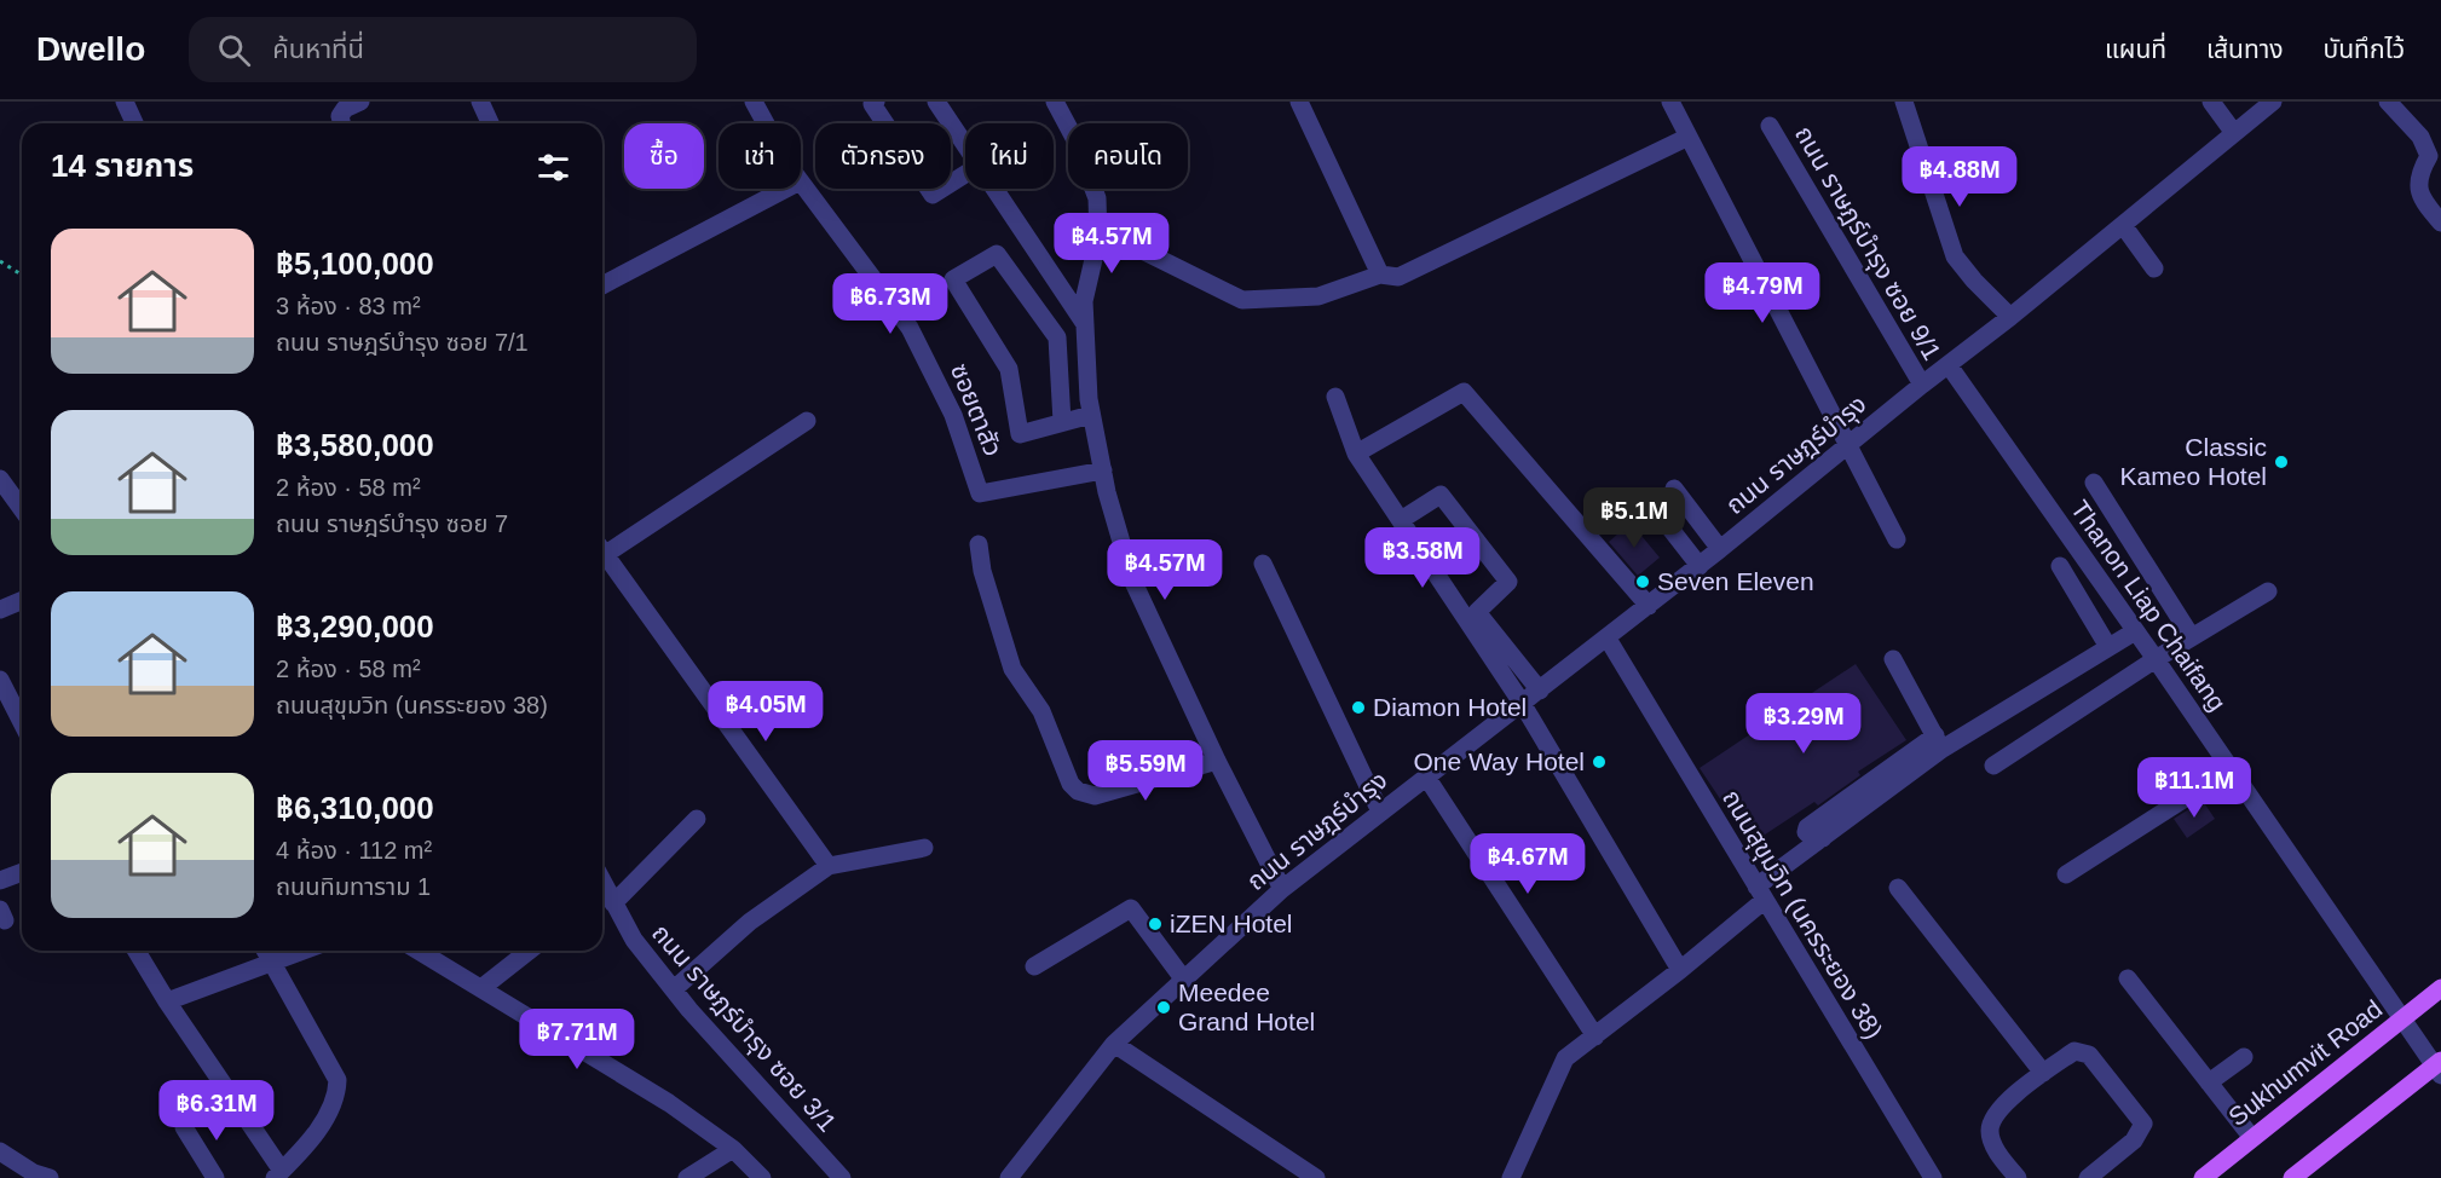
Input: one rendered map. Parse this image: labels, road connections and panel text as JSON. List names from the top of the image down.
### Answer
{
  "streets": {
    "main road": ["Sukhumvit Road"],
    "street": [
      "ถนน ราษฎร์บำรุง ซอย 9/1",
      "ซอยตาสัว",
      "ถนน ราษฎร์บำรุง",
      "Thanon Liap Chaifang",
      "ถนนสุขุมวิท (นครระยอง 38)",
      "ถนน ราษฎร์บำรุง ซอย 3/1"
    ]
  },
  "crossings": [
    ["ถนน ราษฎร์บำรุง ซอย 9/1", "ถนน ราษฎร์บำรุง"],
    ["ถนน ราษฎร์บำรุง", "Thanon Liap Chaifang"],
    ["ถนน ราษฎร์บำรุง", "ถนนสุขุมวิท (นครระยอง 38)"],
    ["Thanon Liap Chaifang", "Sukhumvit Road"]
  ],
  "places": [
    "Classic Kameo Hotel",
    "Seven Eleven",
    "Diamon Hotel",
    "One Way Hotel",
    "iZEN Hotel",
    "Meedee Grand Hotel"
  ],
  "page": {
    "header": "Dwello",
    "search": "ค้นหาที่นี่",
    "nav": ["แผนที่", "เส้นทาง", "บันทึกไว้"],
    "chip": [
      "ซื้อ",
      "เช่า",
      "ตัวกรอง",
      "ใหม่",
      "คอนโด"
    ],
    "heading": "14 รายการ",
    "price": [
      "฿4.88M",
      "฿4.57M",
      "฿4.79M",
      "฿6.73M",
      "฿5.1M",
      "฿3.58M",
      "฿4.57M",
      "฿4.05M",
      "฿3.29M",
      "฿5.59M",
      "฿11.1M",
      "฿4.67M",
      "฿7.71M",
      "฿6.31M"
    ],
    "list": [
      {
        "name": "฿5,100,000",
        "note": "3 ห้อง · 83 m² · ถนน ราษฎร์บำรุง ซอย 7/1"
      },
      {
        "name": "฿3,580,000",
        "note": "2 ห้อง · 58 m² · ถนน ราษฎร์บำรุง ซอย 7"
      },
      {
        "name": "฿3,290,000",
        "note": "2 ห้อง · 58 m² · ถนนสุขุมวิท (นครระยอง 38)"
      },
      {
        "name": "฿6,310,000",
        "note": "4 ห้อง · 112 m² · ถนนทิมทาราม 1"
      }
    ]
  }
}
